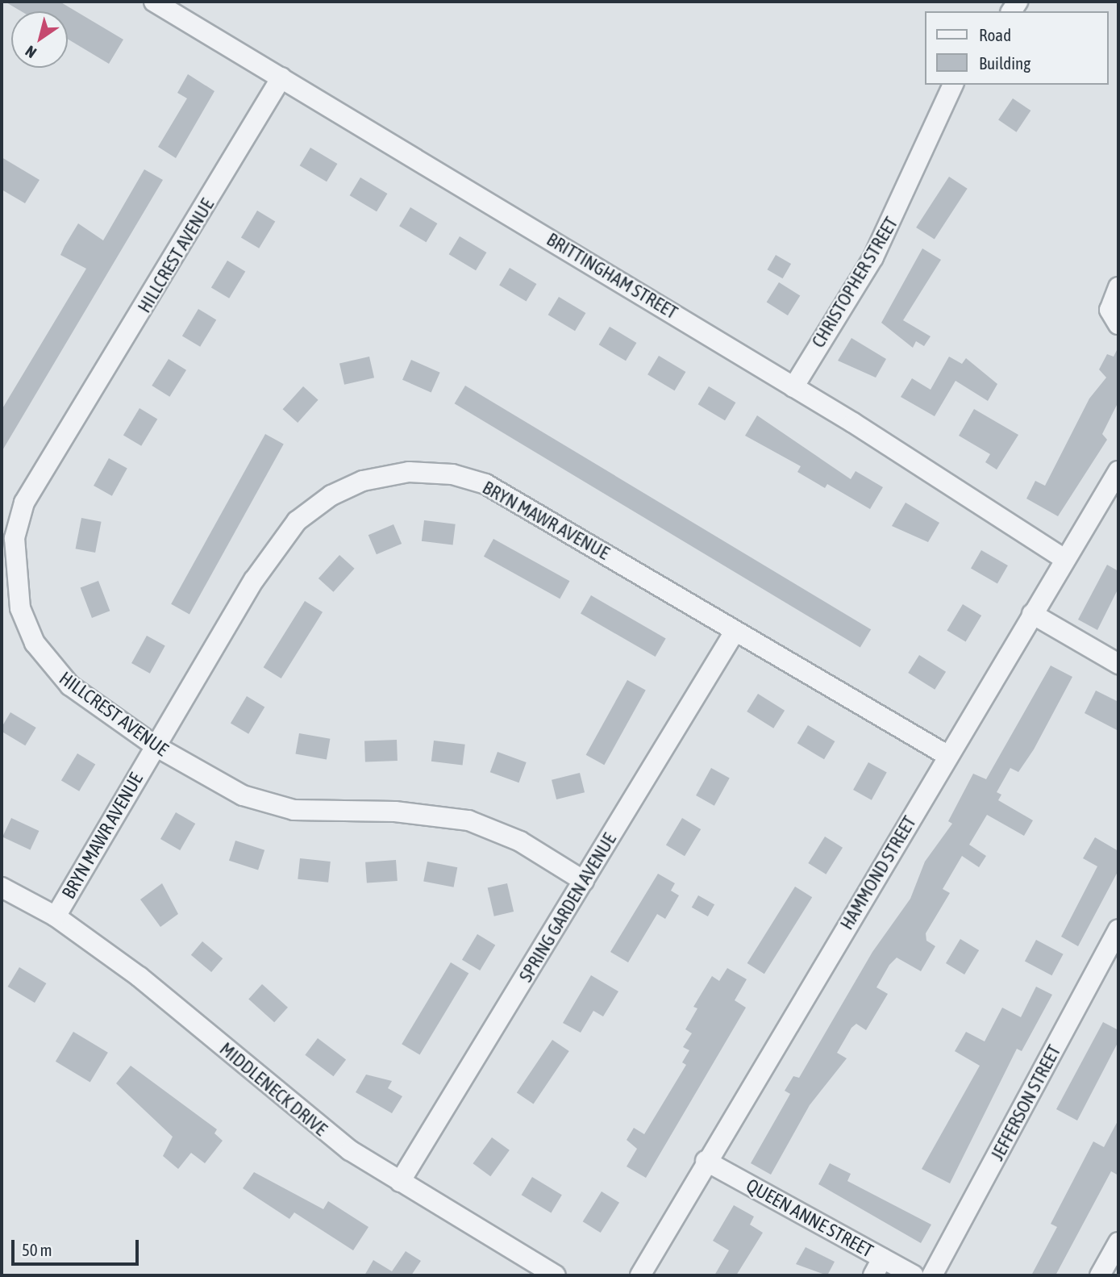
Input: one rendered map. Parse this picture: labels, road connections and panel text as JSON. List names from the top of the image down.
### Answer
{
  "streets": {
    "street": [
      "HILLCREST AVENUE",
      "BRITTINGHAM STREET",
      "CHRISTOPHER STREET",
      "BRYN MAWR AVENUE",
      "HAMMOND STREET",
      "SPRING GARDEN AVENUE",
      "MIDDLENECK DRIVE",
      "JEFFERSON STREET",
      "QUEEN ANNE STREET"
    ]
  },
  "crossings": [
    ["HILLCREST AVENUE", "BRITTINGHAM STREET"],
    ["HILLCREST AVENUE", "BRYN MAWR AVENUE"],
    ["HILLCREST AVENUE", "SPRING GARDEN AVENUE"],
    ["BRITTINGHAM STREET", "CHRISTOPHER STREET"],
    ["BRITTINGHAM STREET", "HAMMOND STREET"],
    ["BRYN MAWR AVENUE", "HAMMOND STREET"],
    ["BRYN MAWR AVENUE", "SPRING GARDEN AVENUE"],
    ["BRYN MAWR AVENUE", "MIDDLENECK DRIVE"],
    ["HAMMOND STREET", "QUEEN ANNE STREET"],
    ["SPRING GARDEN AVENUE", "MIDDLENECK DRIVE"]
  ],
  "legend": ["Road", "Building"],
  "scale_bar": "50 m",
  "north": "bottom left"
}
